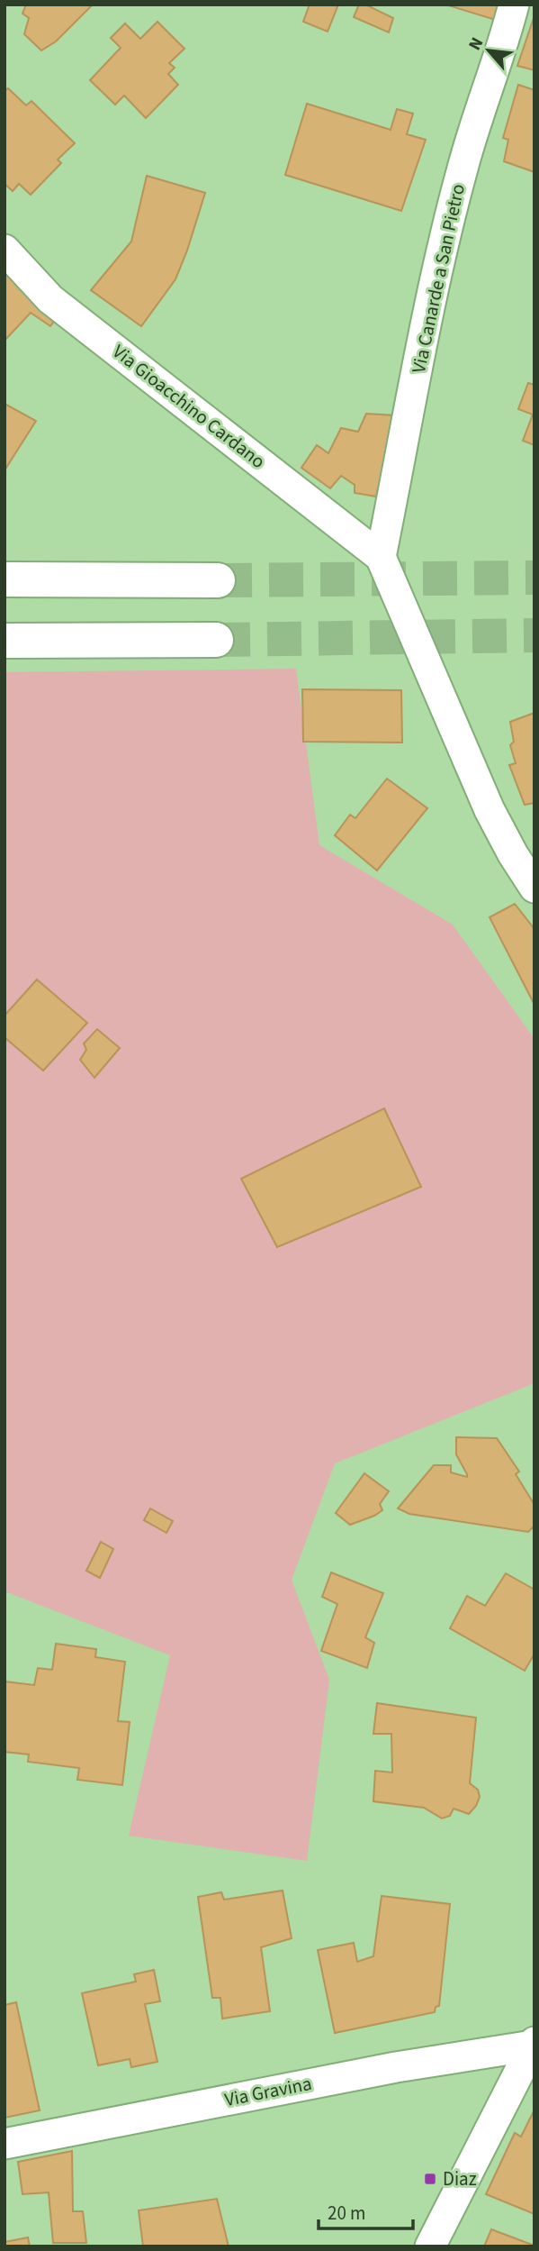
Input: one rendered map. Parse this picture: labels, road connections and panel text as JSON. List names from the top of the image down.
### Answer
{
  "streets": {
    "street": ["Via Canarde a San Pietro", "Via Gioacchino Cardano", "Via Gravina"]
  },
  "crossings": [
    ["Via Canarde a San Pietro", "Via Gioacchino Cardano"]
  ],
  "places": {
    "transit": ["Diaz"]
  },
  "scale_bar": "20 m",
  "north": "top left"
}
